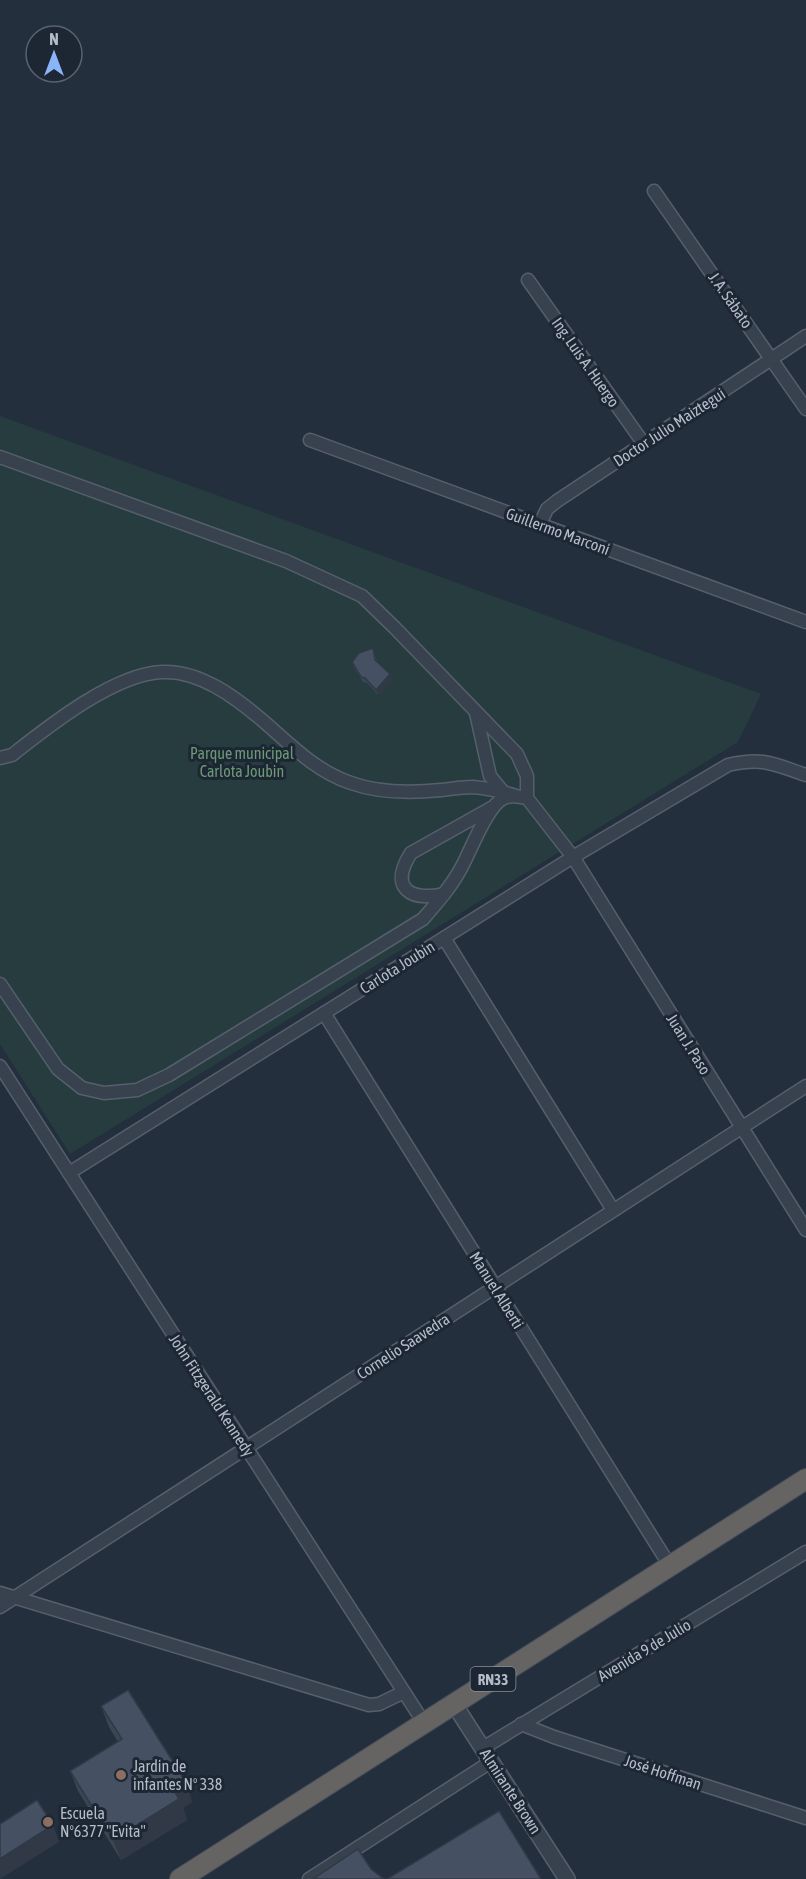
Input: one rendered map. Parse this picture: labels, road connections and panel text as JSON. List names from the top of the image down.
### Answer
{
  "streets": {
    "highway": ["RN33"],
    "street": [
      "J. A. Sábato",
      "Ing. Luis A. Huergo",
      "Doctor Julio Maiztegui",
      "Guillermo Marconi",
      "Carlota Joubin",
      "Juan J. Paso",
      "Manuel Alberti",
      "Cornelio Saavedra",
      "John Fitzgerald Kennedy",
      "Avenida 9 de Julio",
      "José Hoffman",
      "Almirante Brown"
    ]
  },
  "crossings": [
    ["J. A. Sábato", "Doctor Julio Maiztegui"],
    ["Ing. Luis A. Huergo", "Doctor Julio Maiztegui"],
    ["Doctor Julio Maiztegui", "Guillermo Marconi"],
    ["Carlota Joubin", "Juan J. Paso"],
    ["Carlota Joubin", "Manuel Alberti"],
    ["Carlota Joubin", "John Fitzgerald Kennedy"],
    ["Juan J. Paso", "Cornelio Saavedra"],
    ["Manuel Alberti", "Cornelio Saavedra"],
    ["Manuel Alberti", "RN33"],
    ["Cornelio Saavedra", "John Fitzgerald Kennedy"],
    ["John Fitzgerald Kennedy", "RN33"],
    ["Avenida 9 de Julio", "José Hoffman"],
    ["Avenida 9 de Julio", "Almirante Brown"],
    ["RN33", "Almirante Brown"]
  ],
  "parks": ["Parque municipal Carlota Joubin"],
  "places": ["Jardin de infantes N° 338", "Escuela N°6377 \"Evita\""],
  "north": "top"
}
